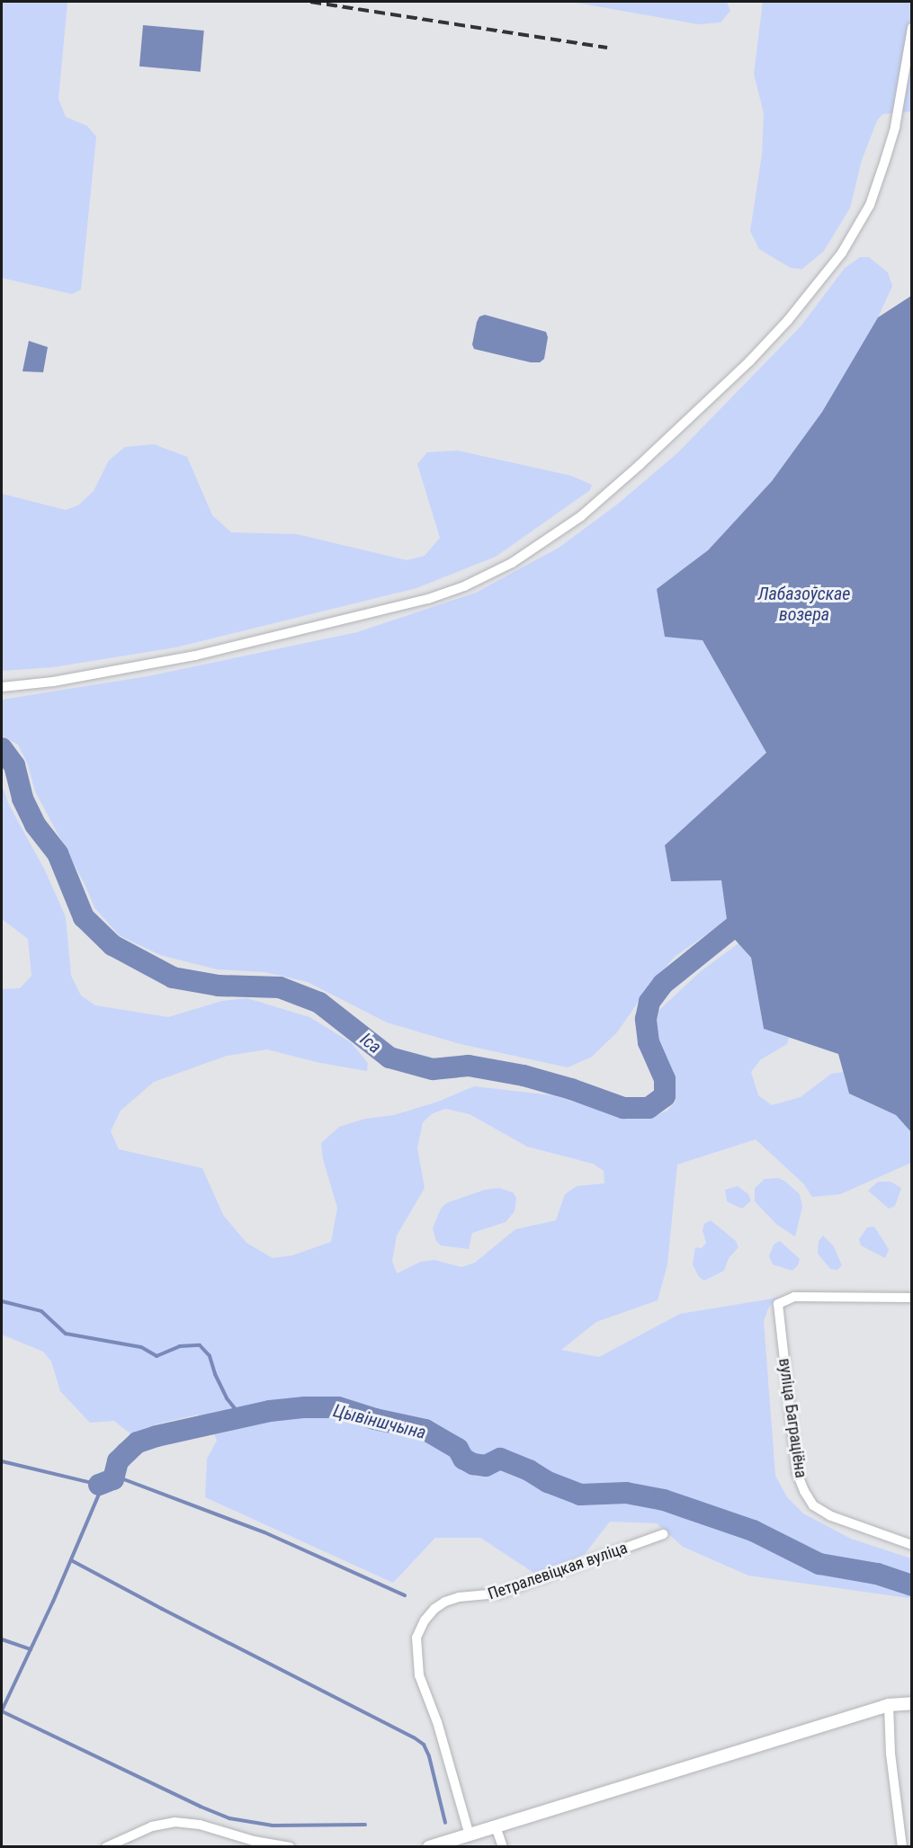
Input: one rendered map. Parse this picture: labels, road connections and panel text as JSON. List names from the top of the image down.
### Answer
{
  "streets": {
    "street": ["вуліца Баграціёна", "Петралевіцкая вуліца"]
  },
  "water": ["Лабазоўскае возера", "Іса", "Цывіншчына"]
}
